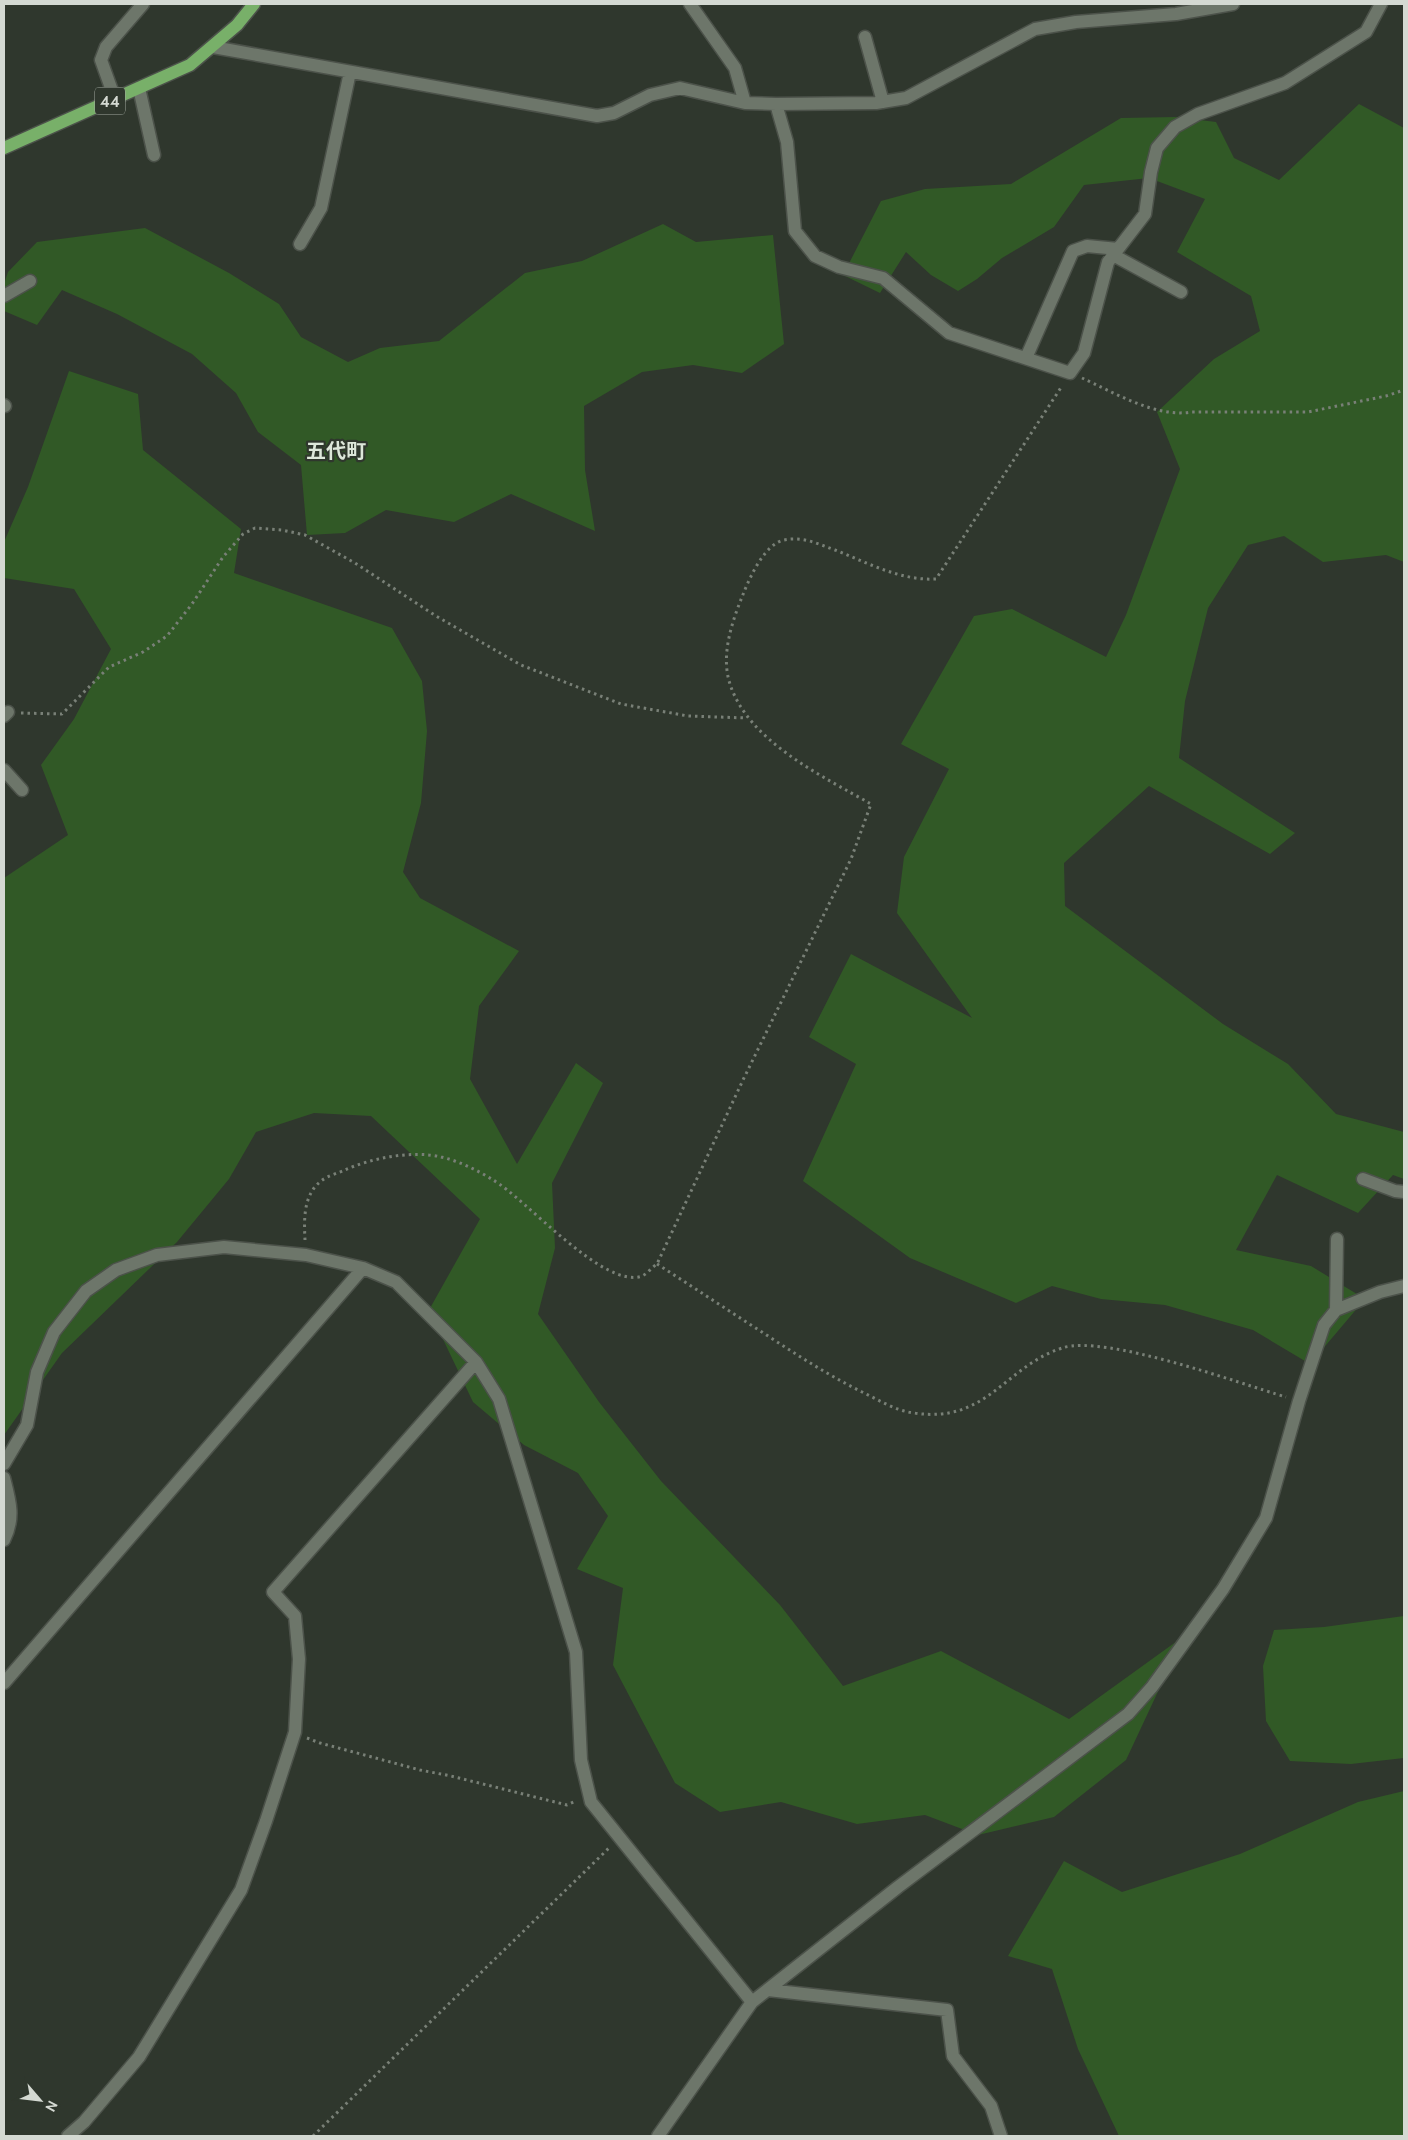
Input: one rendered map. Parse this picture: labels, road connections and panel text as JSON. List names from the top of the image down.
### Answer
{
  "streets": {
    "main road": ["44"]
  },
  "districts": ["五代町"],
  "north": "bottom right"
}
